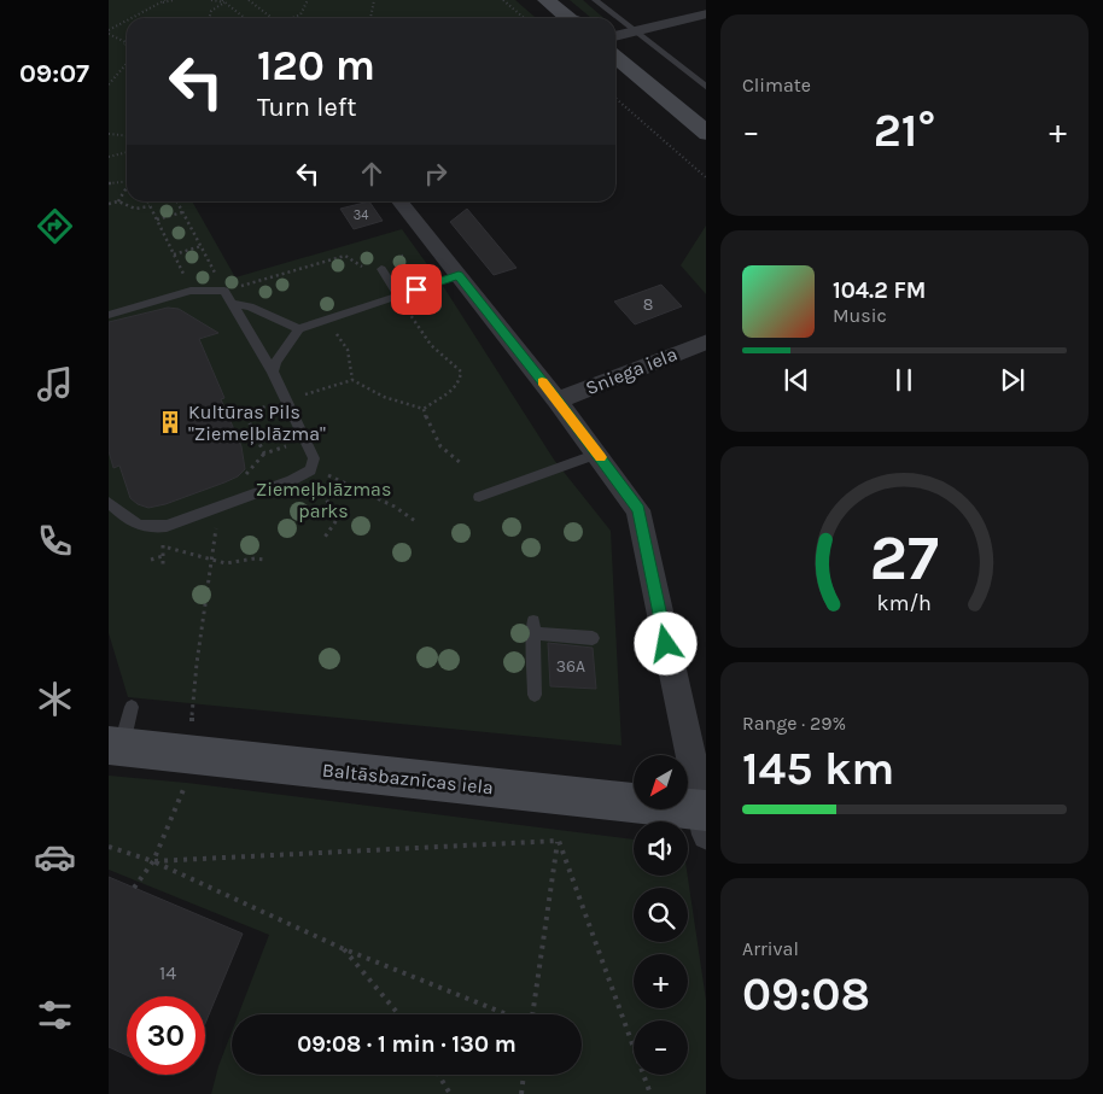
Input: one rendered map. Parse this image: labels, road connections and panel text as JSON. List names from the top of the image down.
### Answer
{
  "streets": {
    "street": ["Sniega iela", "Baltāsbaznīcas iela"]
  },
  "parks": ["Ziemeļblāzmas parks"],
  "places": {
    "building": ["Kultūras Pils \"Ziemeļblāzma\""]
  },
  "house_numbers": [
    "34",
    "8",
    "36A",
    "14"
  ],
  "north": "bottom left",
  "page": {
    "tabs": "09:07",
    "tile": [
      "Climate",
      ["Range · 29%", "145 km"],
      ["Arrival", "09:08"]
    ],
    "turn": ["120 m", "Turn left"],
    "heat": ["−", "21°", "+"],
    "song": ["104.2 FM", "Music"],
    "map_buttons": ["+", "−"],
    "limit": "30",
    "trip": "09:08 · 1 min · 130 m",
    "gauge": ["27", "km/h"]
  }
}
